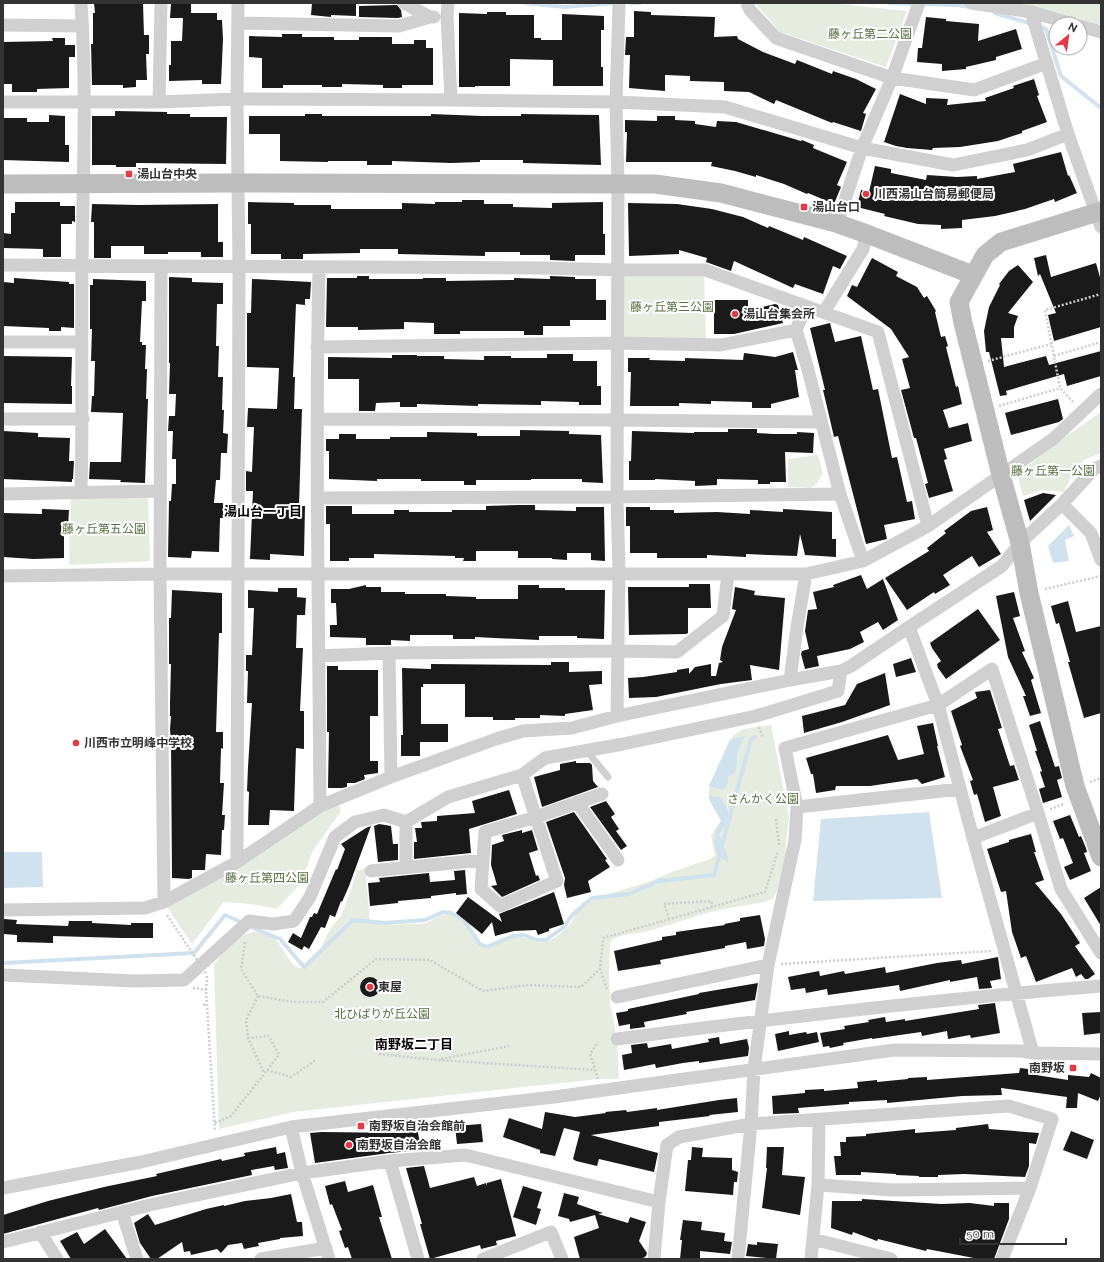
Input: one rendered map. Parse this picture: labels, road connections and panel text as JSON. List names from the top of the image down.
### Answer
{
  "districts": ["湯山台一丁目", "南野坂二丁目"],
  "parks": [
    "藤ヶ丘第二公園",
    "藤ヶ丘第三公園",
    "藤ヶ丘第一公園",
    "藤ヶ丘第五公園",
    "さんかく公園",
    "藤ヶ丘第四公園",
    "北ひばりが丘公園"
  ],
  "places": {
    "transit": [
      "湯山台中央",
      "湯山台口",
      "南野坂",
      "南野坂自治会館前"
    ],
    "other": [
      "川西湯山台簡易郵便局",
      "湯山台集会所",
      "川西市立明峰中学校",
      "東屋",
      "南野坂自治会館"
    ]
  },
  "scale_bar": "50 m",
  "north": "top right"
}
